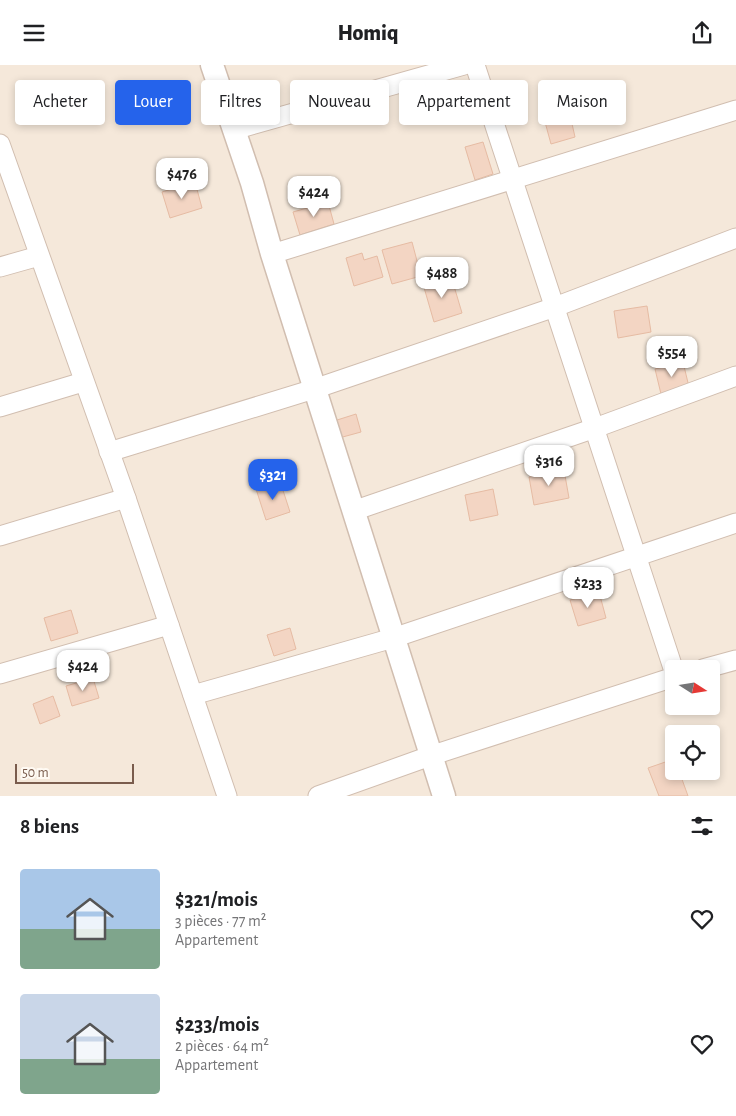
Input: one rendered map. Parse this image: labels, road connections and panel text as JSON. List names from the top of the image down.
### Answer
{
  "scale_bar": "50 m",
  "north": "right",
  "page": {
    "header": "Homiq",
    "chip": [
      "Acheter",
      "Louer",
      "Filtres",
      "Nouveau",
      "Appartement",
      "Maison"
    ],
    "price": [
      "$476",
      "$424",
      "$488",
      "$554",
      "$316",
      "$321",
      "$233",
      "$424"
    ],
    "scale": "50 m",
    "heading": "8 biens",
    "list": [
      {
        "name": "$321/mois",
        "note": "3 pièces · 77 m² · Appartement"
      },
      {
        "name": "$233/mois",
        "note": "2 pièces · 64 m² · Appartement"
      }
    ]
  }
}
